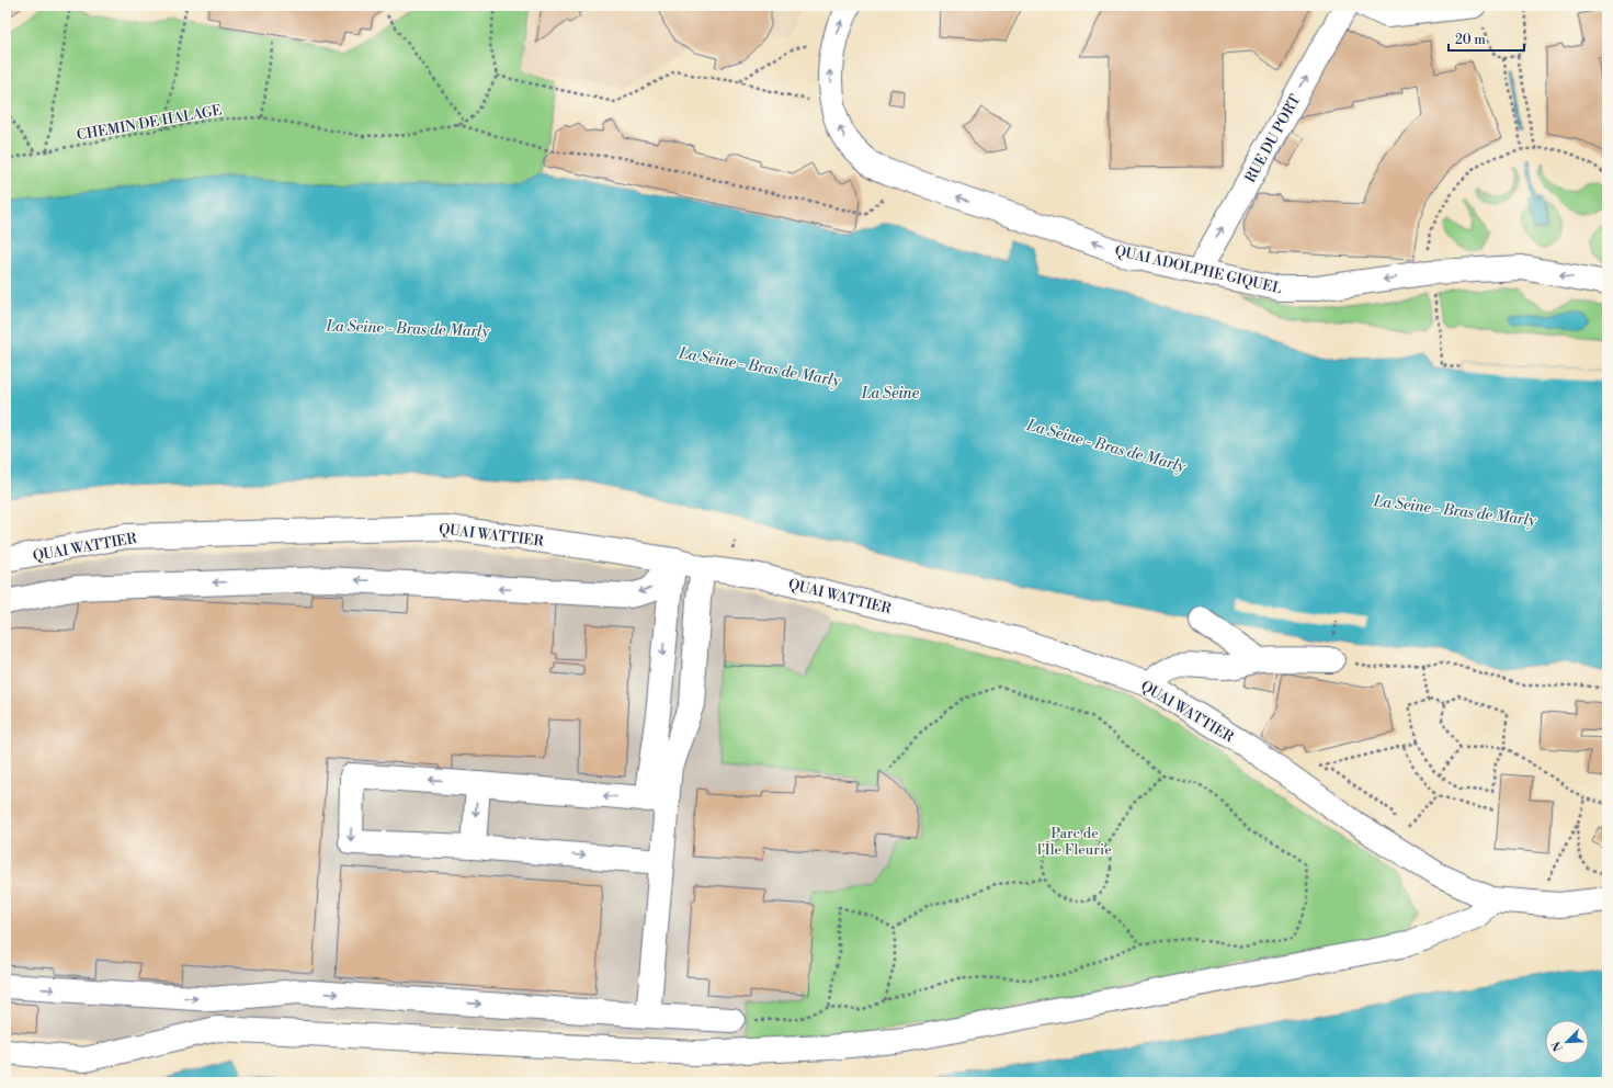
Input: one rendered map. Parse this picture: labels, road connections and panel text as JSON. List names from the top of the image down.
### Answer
{
  "streets": {
    "street": ["RUE DU PORT", "QUAI ADOLPHE GIQUEL", "QUAI WATTIER"],
    "path": ["CHEMIN DE HALAGE"]
  },
  "crossings": [
    ["RUE DU PORT", "QUAI ADOLPHE GIQUEL"]
  ],
  "one_way": ["RUE DU PORT", "QUAI ADOLPHE GIQUEL"],
  "water": ["La Seine - Bras de Marly", "La Seine"],
  "parks": ["Parc de l'Île Fleurie"],
  "scale_bar": "20 m",
  "north": "bottom left"
}
